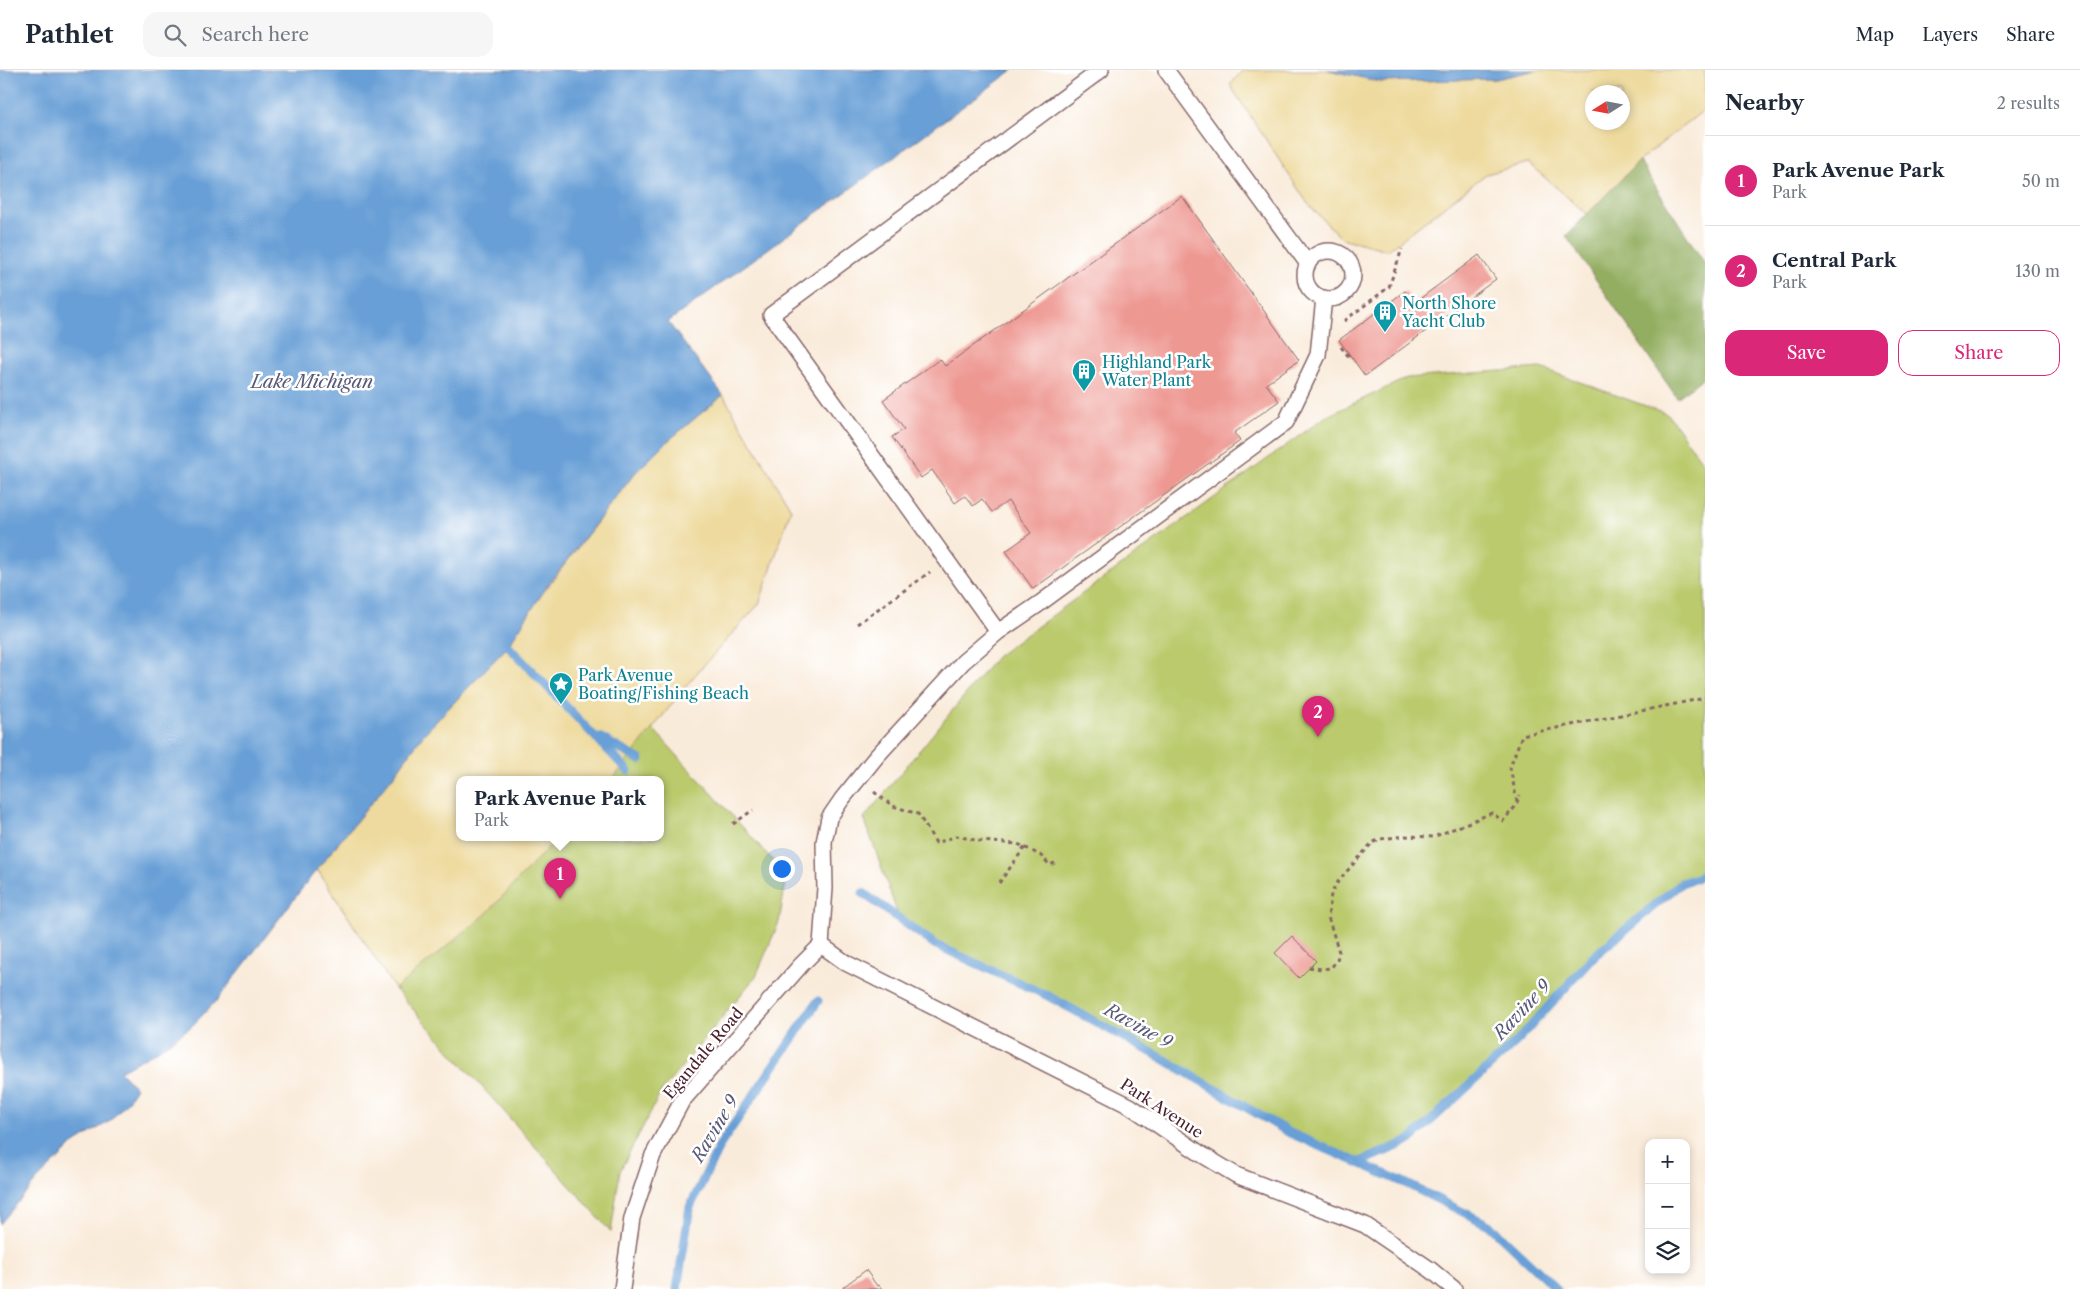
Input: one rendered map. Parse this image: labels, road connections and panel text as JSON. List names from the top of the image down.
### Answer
{
  "streets": {
    "lane": ["Egandale Road", "Park Avenue"]
  },
  "crossings": [
    ["Egandale Road", "Park Avenue"]
  ],
  "water": ["Lake Michigan", "Ravine 9"],
  "places": {
    "building": ["North Shore Yacht Club", "Highland Park Water Plant"],
    "place": ["Park Avenue Boating/Fishing Beach"]
  },
  "north": "left",
  "page": {
    "header": "Pathlet",
    "search": "Search here",
    "nav": ["Map", "Layers", "Share"],
    "heading": ["Nearby", "2 results"],
    "list": [
      {
        "mark": "1",
        "name": "Park Avenue Park",
        "note": "Park",
        "value": "50 m"
      },
      {
        "mark": "2",
        "name": "Central Park",
        "note": "Park",
        "value": "130 m"
      }
    ],
    "buttons": ["Save", "Share"],
    "pins": ["2", "1"],
    "popup": ["Park Avenue Park", "Park"],
    "map_buttons": ["+", "−"]
  }
}
